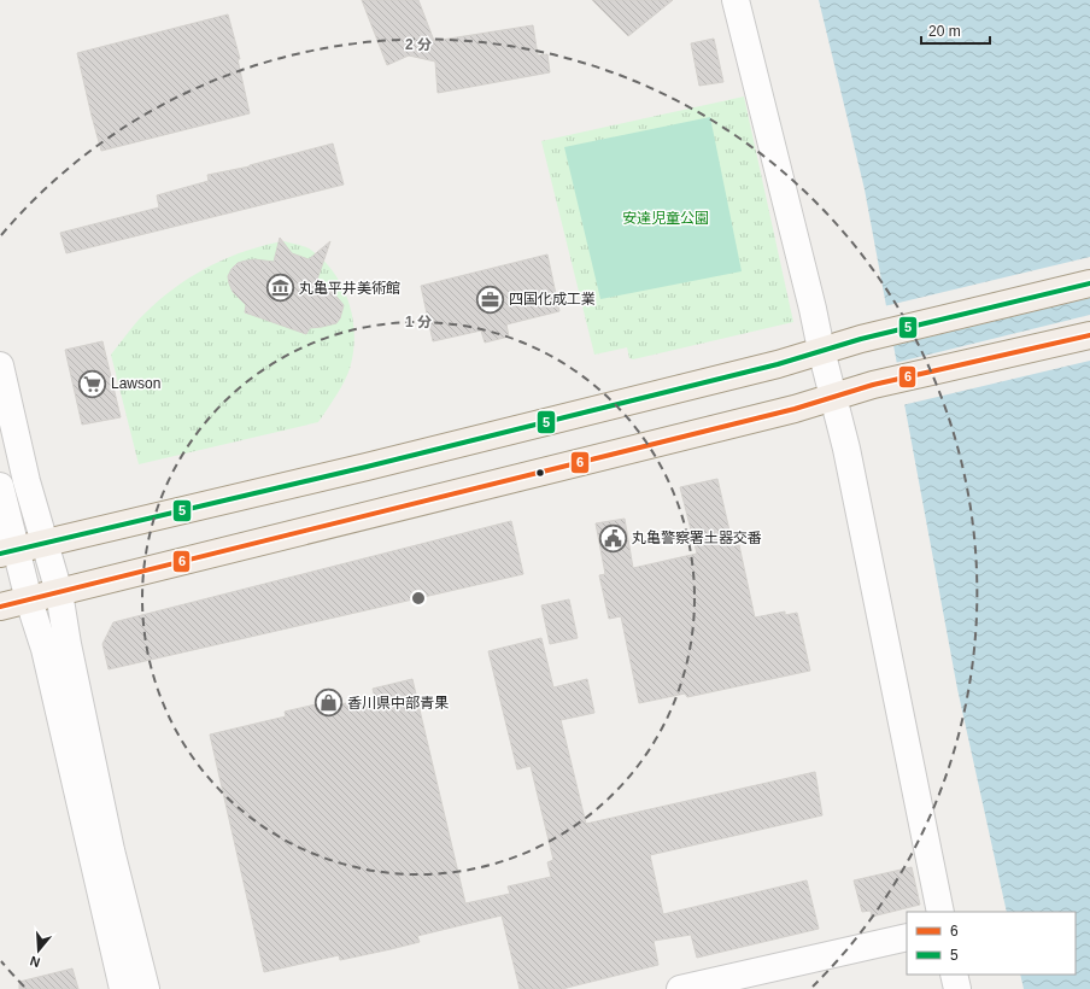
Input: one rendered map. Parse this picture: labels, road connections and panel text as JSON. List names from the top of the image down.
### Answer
{
  "parks": ["安達児童公園"],
  "places": {
    "museum": ["丸亀平井美術館"],
    "office": ["四国化成工業"],
    "supermarket": ["Lawson"],
    "public building": ["丸亀警察署土器交番"],
    "shop": ["香川県中部青果"]
  },
  "lines": ["transit line 5", "transit line 6"],
  "legend": ["6", "5"],
  "scale_bar": "20 m",
  "north": "bottom",
  "rings": ["2 分", "1 分"]
}
